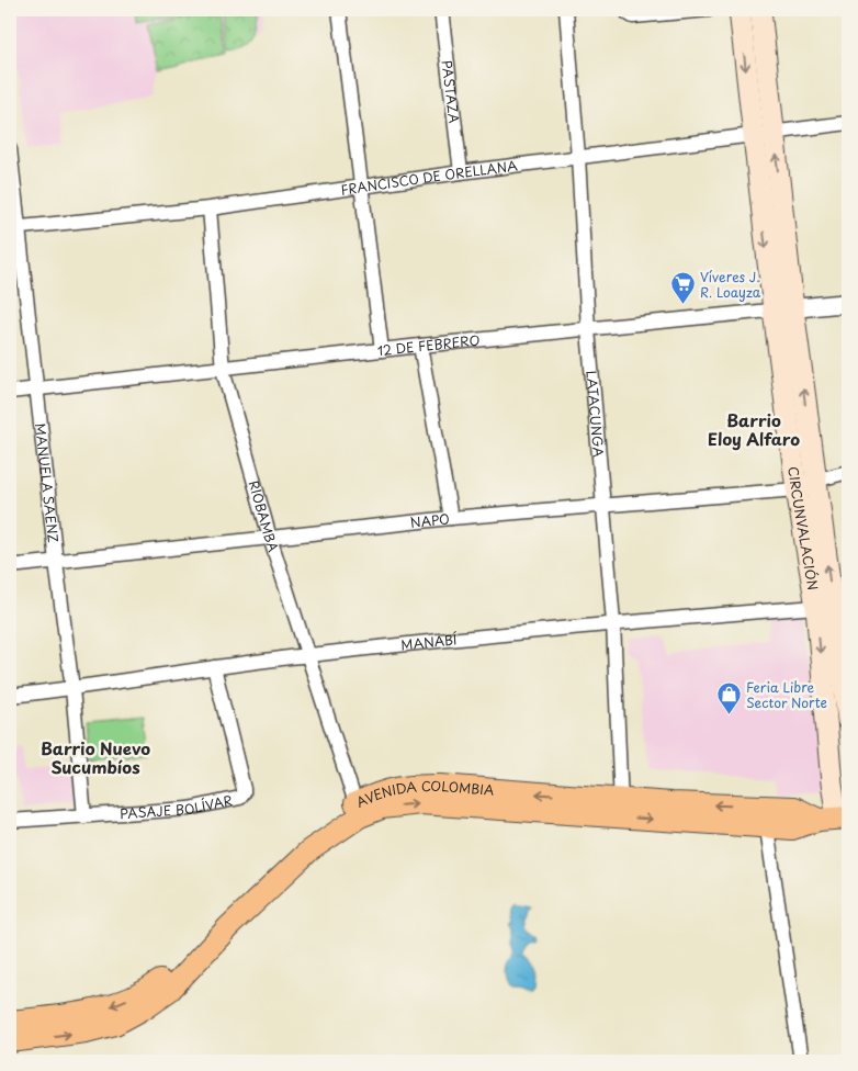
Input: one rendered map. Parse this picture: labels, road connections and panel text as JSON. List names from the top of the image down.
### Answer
{
  "streets": {
    "main road": ["CIRCUNVALACIÓN", "AVENIDA COLOMBIA"],
    "street": [
      "PASTAZA",
      "FRANCISCO DE ORELLANA",
      "12 DE FEBRERO",
      "LATACUNGA",
      "MANUELA SAENZ",
      "RIOBAMBA",
      "NAPO",
      "MANABÍ",
      "PASAJE BOLÍVAR"
    ]
  },
  "crossings": [
    ["PASTAZA", "FRANCISCO DE ORELLANA"],
    ["FRANCISCO DE ORELLANA", "LATACUNGA"],
    ["FRANCISCO DE ORELLANA", "MANUELA SAENZ"],
    ["FRANCISCO DE ORELLANA", "RIOBAMBA"],
    ["FRANCISCO DE ORELLANA", "CIRCUNVALACIÓN"],
    ["12 DE FEBRERO", "LATACUNGA"],
    ["12 DE FEBRERO", "MANUELA SAENZ"],
    ["12 DE FEBRERO", "RIOBAMBA"],
    ["12 DE FEBRERO", "CIRCUNVALACIÓN"],
    ["LATACUNGA", "NAPO"],
    ["LATACUNGA", "MANABÍ"],
    ["LATACUNGA", "AVENIDA COLOMBIA"],
    ["MANUELA SAENZ", "NAPO"],
    ["MANUELA SAENZ", "MANABÍ"],
    ["MANUELA SAENZ", "PASAJE BOLÍVAR"],
    ["RIOBAMBA", "NAPO"],
    ["RIOBAMBA", "MANABÍ"],
    ["RIOBAMBA", "AVENIDA COLOMBIA"],
    ["NAPO", "CIRCUNVALACIÓN"],
    ["CIRCUNVALACIÓN", "MANABÍ"],
    ["CIRCUNVALACIÓN", "AVENIDA COLOMBIA"],
    ["MANABÍ", "PASAJE BOLÍVAR"]
  ],
  "districts": ["Barrio Eloy Alfaro", "Barrio Nuevo Sucumbíos"],
  "places": {
    "supermarket": ["Víveres J. R. Loayza"],
    "shop": ["Feria Libre Sector Norte"]
  }
}
